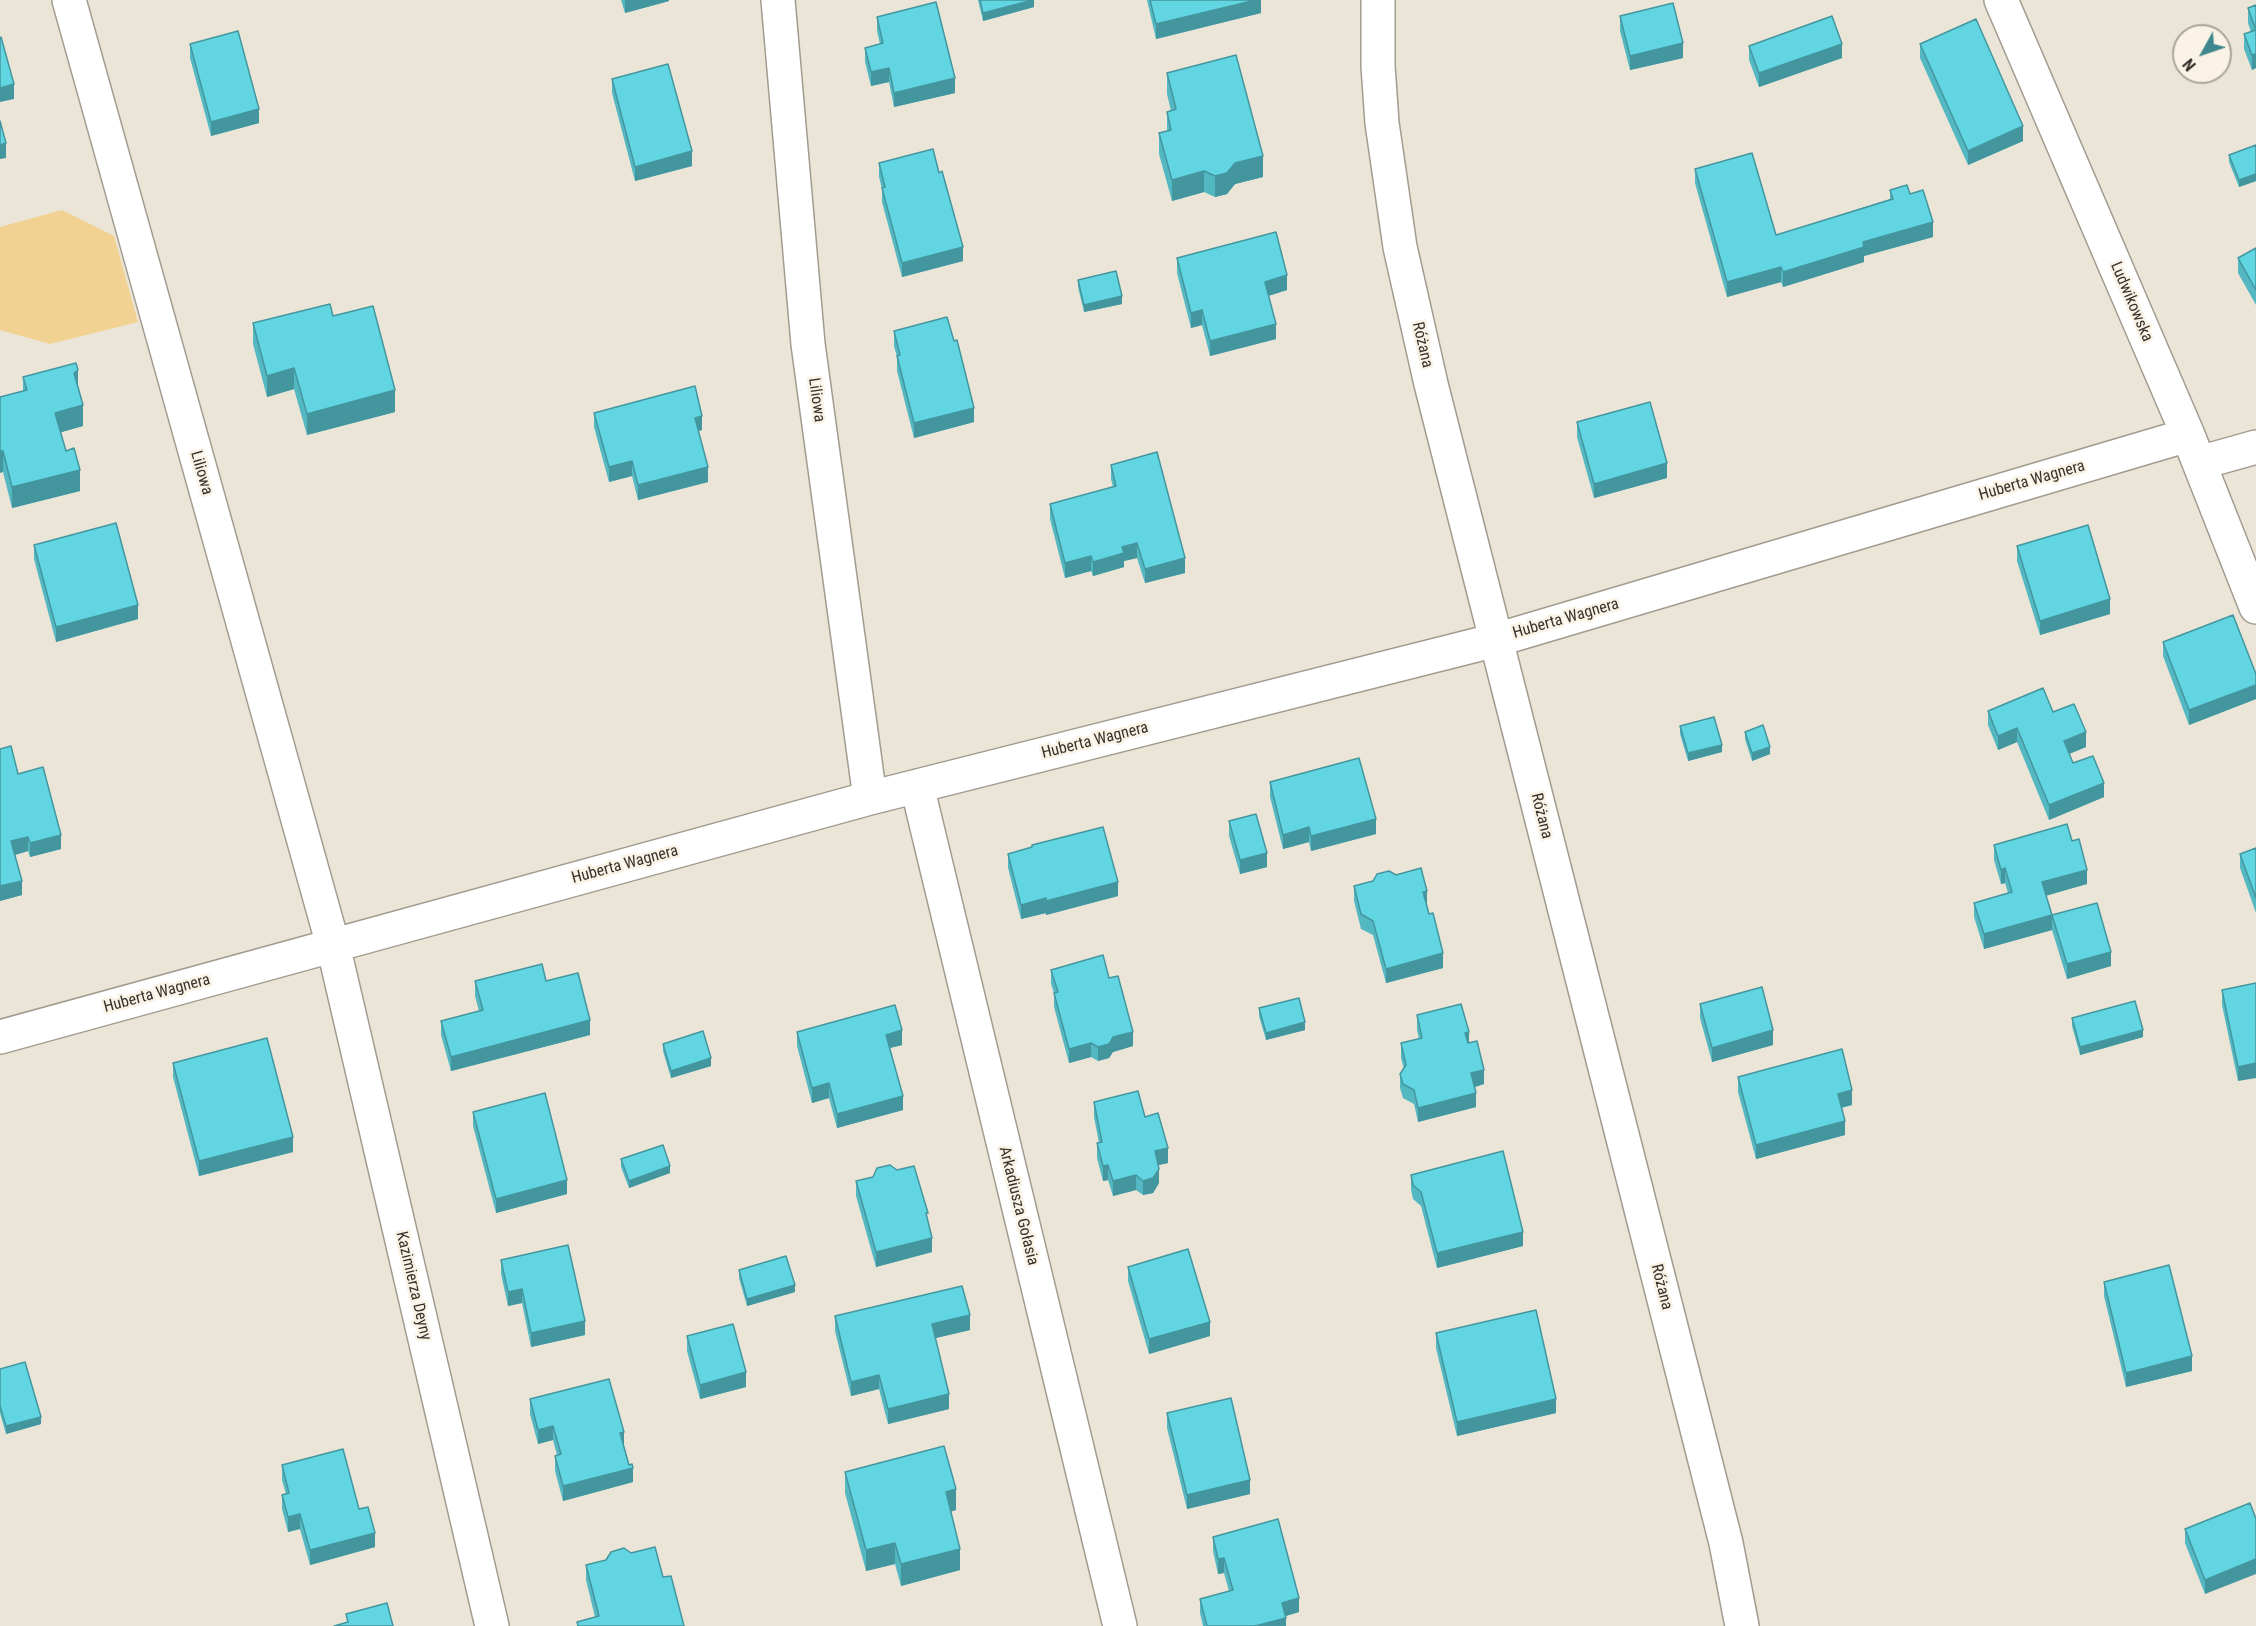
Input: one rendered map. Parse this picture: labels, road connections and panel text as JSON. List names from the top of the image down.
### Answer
{
  "streets": {
    "street": [
      "Ludwikowska",
      "Różana",
      "Liliowa",
      "Huberta Wagnera",
      "Arkadiusza Gołasia",
      "Kazimierza Deyny"
    ]
  },
  "crossings": [
    ["Ludwikowska", "Huberta Wagnera"],
    ["Różana", "Huberta Wagnera"],
    ["Liliowa", "Huberta Wagnera"],
    ["Liliowa", "Kazimierza Deyny"],
    ["Huberta Wagnera", "Arkadiusza Gołasia"],
    ["Huberta Wagnera", "Kazimierza Deyny"]
  ],
  "north": "bottom left"
}
